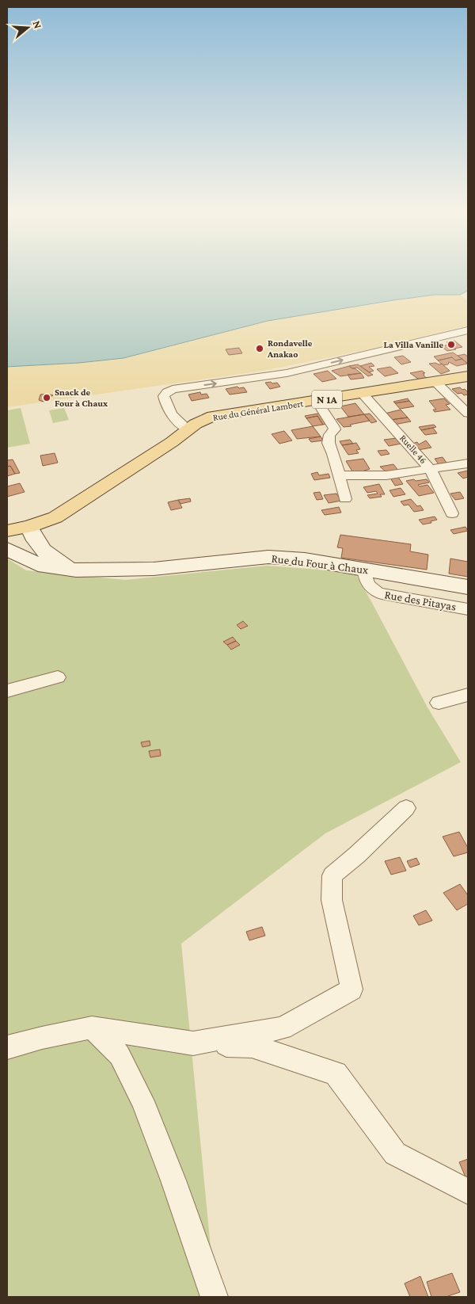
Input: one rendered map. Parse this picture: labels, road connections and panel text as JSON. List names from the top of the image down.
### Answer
{
  "streets": {
    "main road": ["N 1A", "Rue du Général Lambert", "Rue du Four à Chaux"],
    "street": ["Ruelle 46", "Rue des Pitayas"]
  },
  "crossings": [
    ["Rue du Général Lambert", "Ruelle 46"],
    ["Rue du Général Lambert", "Rue du Four à Chaux"],
    ["Rue du Four à Chaux", "Rue des Pitayas"]
  ],
  "places": ["La Villa Vanille", "Rondavelle Anakao", "Snack de Four à Chaux"],
  "north": "right"
}
